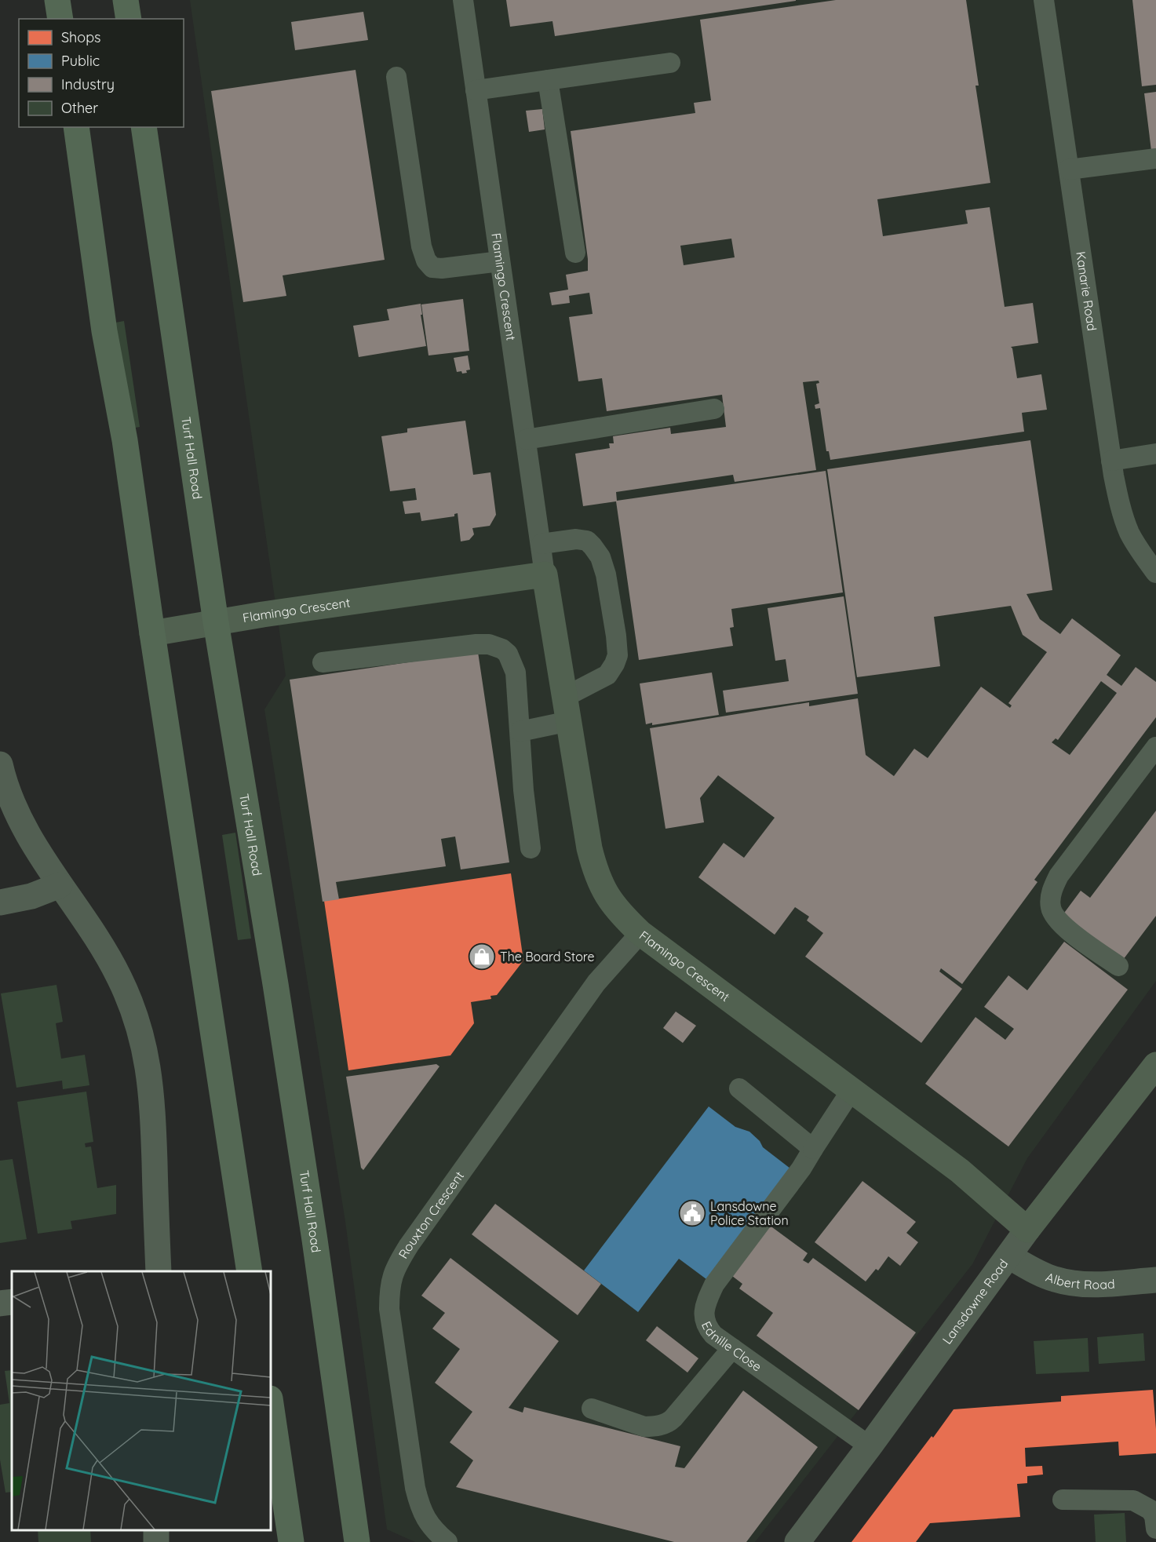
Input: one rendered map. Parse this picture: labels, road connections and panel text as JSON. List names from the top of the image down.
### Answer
{
  "streets": {
    "main road": ["Turf Hall Road"],
    "street": ["Flamingo Crescent", "Albert Road", "Lansdowne Road"],
    "lane": ["Kanarie Road", "Rouxton Crescent", "Ednille Close"]
  },
  "crossings": [
    ["Flamingo Crescent", "Turf Hall Road"],
    ["Flamingo Crescent", "Rouxton Crescent"],
    ["Flamingo Crescent", "Lansdowne Road"],
    ["Flamingo Crescent", "Ednille Close"],
    ["Albert Road", "Lansdowne Road"],
    ["Lansdowne Road", "Ednille Close"]
  ],
  "places": {
    "shop": ["The Board Store"],
    "public building": ["Lansdowne Police Station"]
  },
  "legend": [
    "Shops",
    "Public",
    "Industry",
    "Other"
  ]
}
